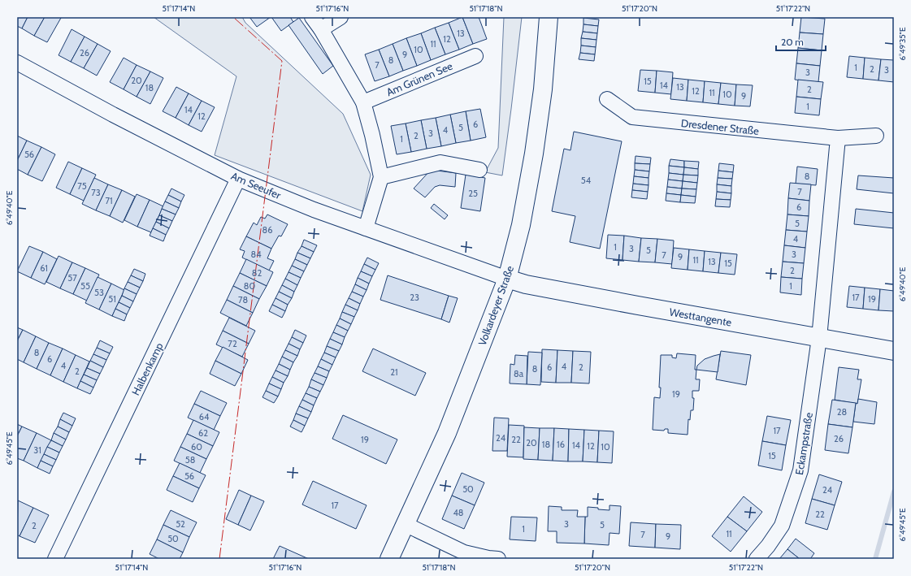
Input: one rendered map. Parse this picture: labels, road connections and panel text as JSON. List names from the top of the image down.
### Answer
{
  "streets": {
    "main road": ["Volkardeyer Straße", "Westtangente"],
    "street": [
      "Am Grünen See",
      "Dresdener Straße",
      "Am Seeufer",
      "Halbenkamp",
      "Eckampstraße"
    ]
  },
  "crossings": [
    ["Am Seeufer", "Volkardeyer Straße"],
    ["Am Seeufer", "Westtangente"],
    ["Am Seeufer", "Halbenkamp"],
    ["Volkardeyer Straße", "Westtangente"],
    ["Westtangente", "Eckampstraße"]
  ],
  "house_numbers": [
    "13",
    "12",
    "11",
    "10",
    "26",
    "9",
    "8",
    "7",
    "1",
    "2",
    "3",
    "3",
    "20",
    "15",
    "14",
    "13",
    "18",
    "2",
    "12",
    "11",
    "10",
    "9",
    "1",
    "14",
    "12",
    "6",
    "5",
    "4",
    "3",
    "2",
    "1",
    "56",
    "8",
    "54",
    "75",
    "7",
    "73",
    "25",
    "71",
    "6",
    "5",
    "86",
    "4",
    "1",
    "3",
    "5",
    "84",
    "3",
    "7",
    "9",
    "11",
    "13",
    "15",
    "61",
    "2",
    "82",
    "57",
    "55",
    "80",
    "1",
    "53",
    "23",
    "17",
    "51",
    "19",
    "78",
    "72",
    "8",
    "6",
    "4",
    "4",
    "6",
    "2",
    "8",
    "2",
    "21",
    "8a",
    "19",
    "28",
    "64",
    "17",
    "62",
    "24",
    "26",
    "19",
    "22",
    "20",
    "18",
    "16",
    "14",
    "12",
    "60",
    "10",
    "31",
    "15",
    "58",
    "56",
    "50",
    "24",
    "17",
    "48",
    "22",
    "52",
    "3",
    "5",
    "2",
    "1",
    "11",
    "7",
    "9",
    "50"
  ],
  "scale_bar": "20 m",
  "coordinates": [
    "51°17'14\"N",
    "51°17'16\"N",
    "51°17'18\"N",
    "51°17'20\"N",
    "51°17'22\"N",
    "6°49'35\"E",
    "6°49'40\"E",
    "6°49'45\"E"
  ]
}
